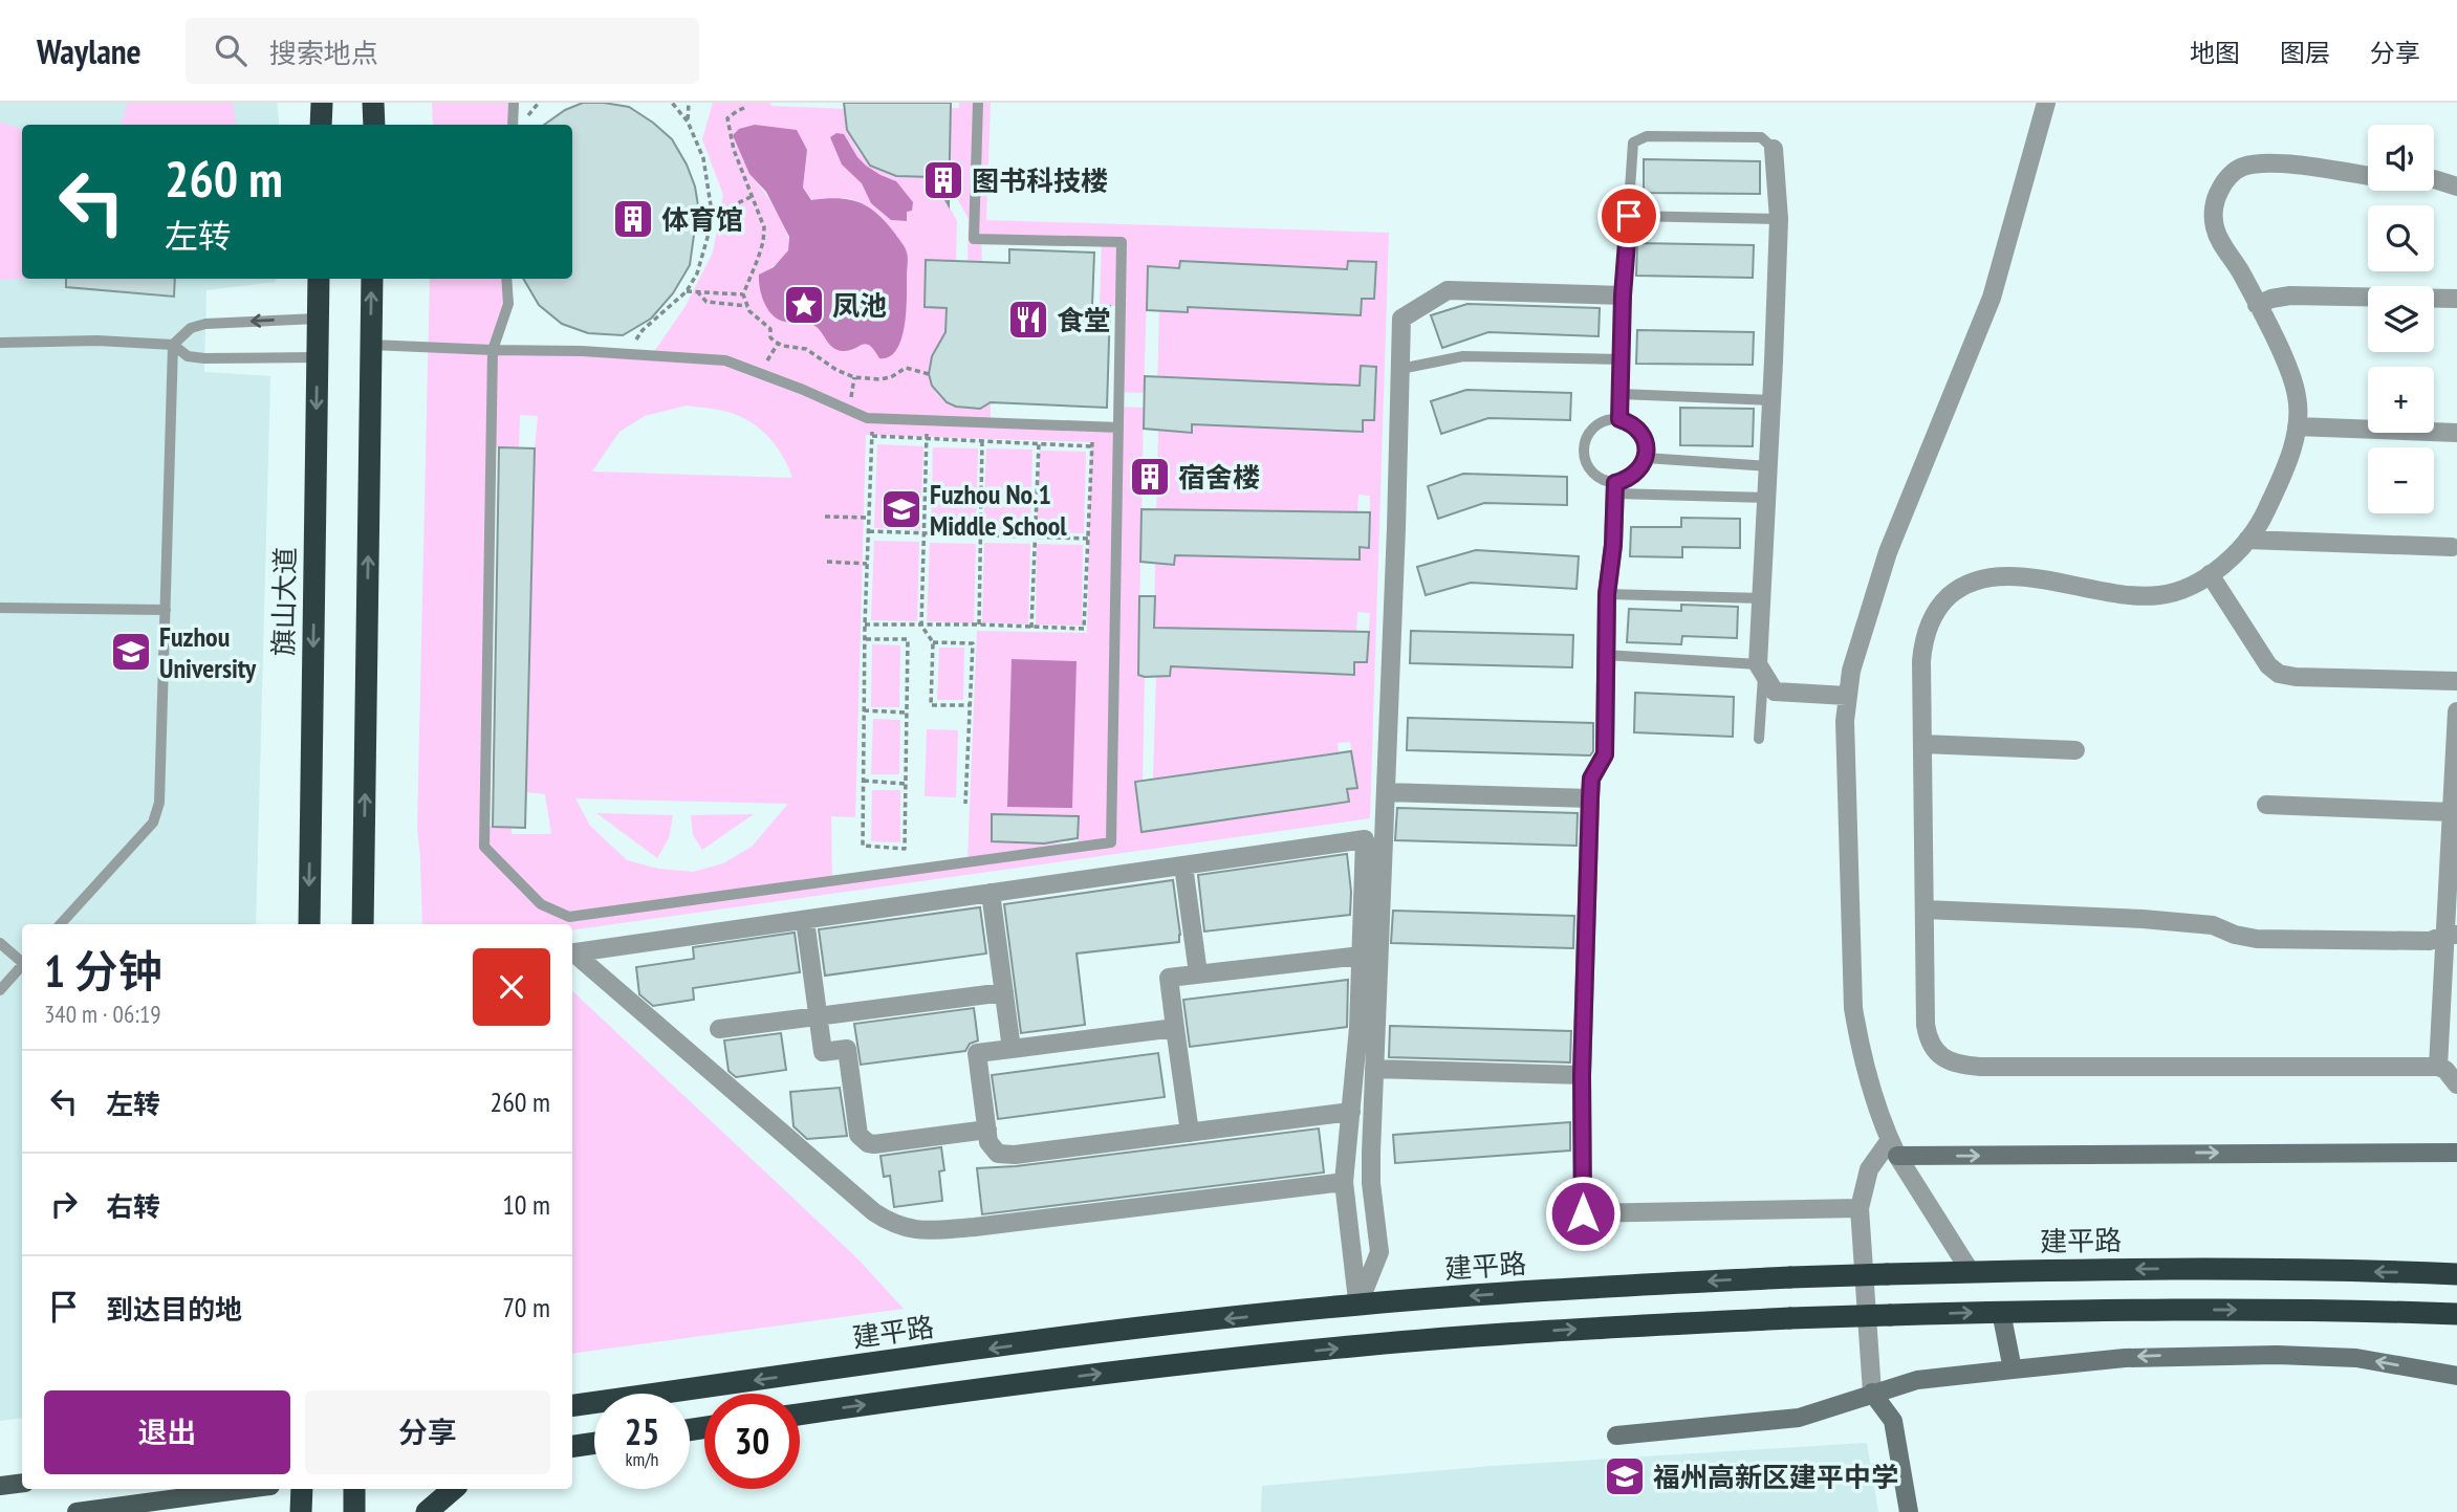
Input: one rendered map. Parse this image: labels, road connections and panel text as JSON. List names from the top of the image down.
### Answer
{
  "streets": {
    "highway": ["旗山大道", "建平路"]
  },
  "places": {
    "building": ["图书科技楼", "体育馆", "宿舍楼"],
    "place": ["凤池"],
    "restaurant": ["食堂"],
    "school or university": ["Fuzhou No.1 Middle School", "Fuzhou University", "福州高新区建平中学"]
  },
  "page": {
    "header": "Waylane",
    "search": "搜索地点",
    "nav": ["地图", "图层", "分享"],
    "map_buttons": ["+", "−"],
    "turn": ["260 m", "左转"],
    "heading": ["1 分钟", "340 m · 06:19"],
    "list": [
      {
        "name": "左转",
        "value": "260 m"
      },
      {
        "name": "右转",
        "value": "10 m"
      },
      {
        "name": "到达目的地",
        "value": "70 m"
      }
    ],
    "buttons": ["退出", "分享"],
    "speed": "25 km/h",
    "limit": "30"
  }
}
